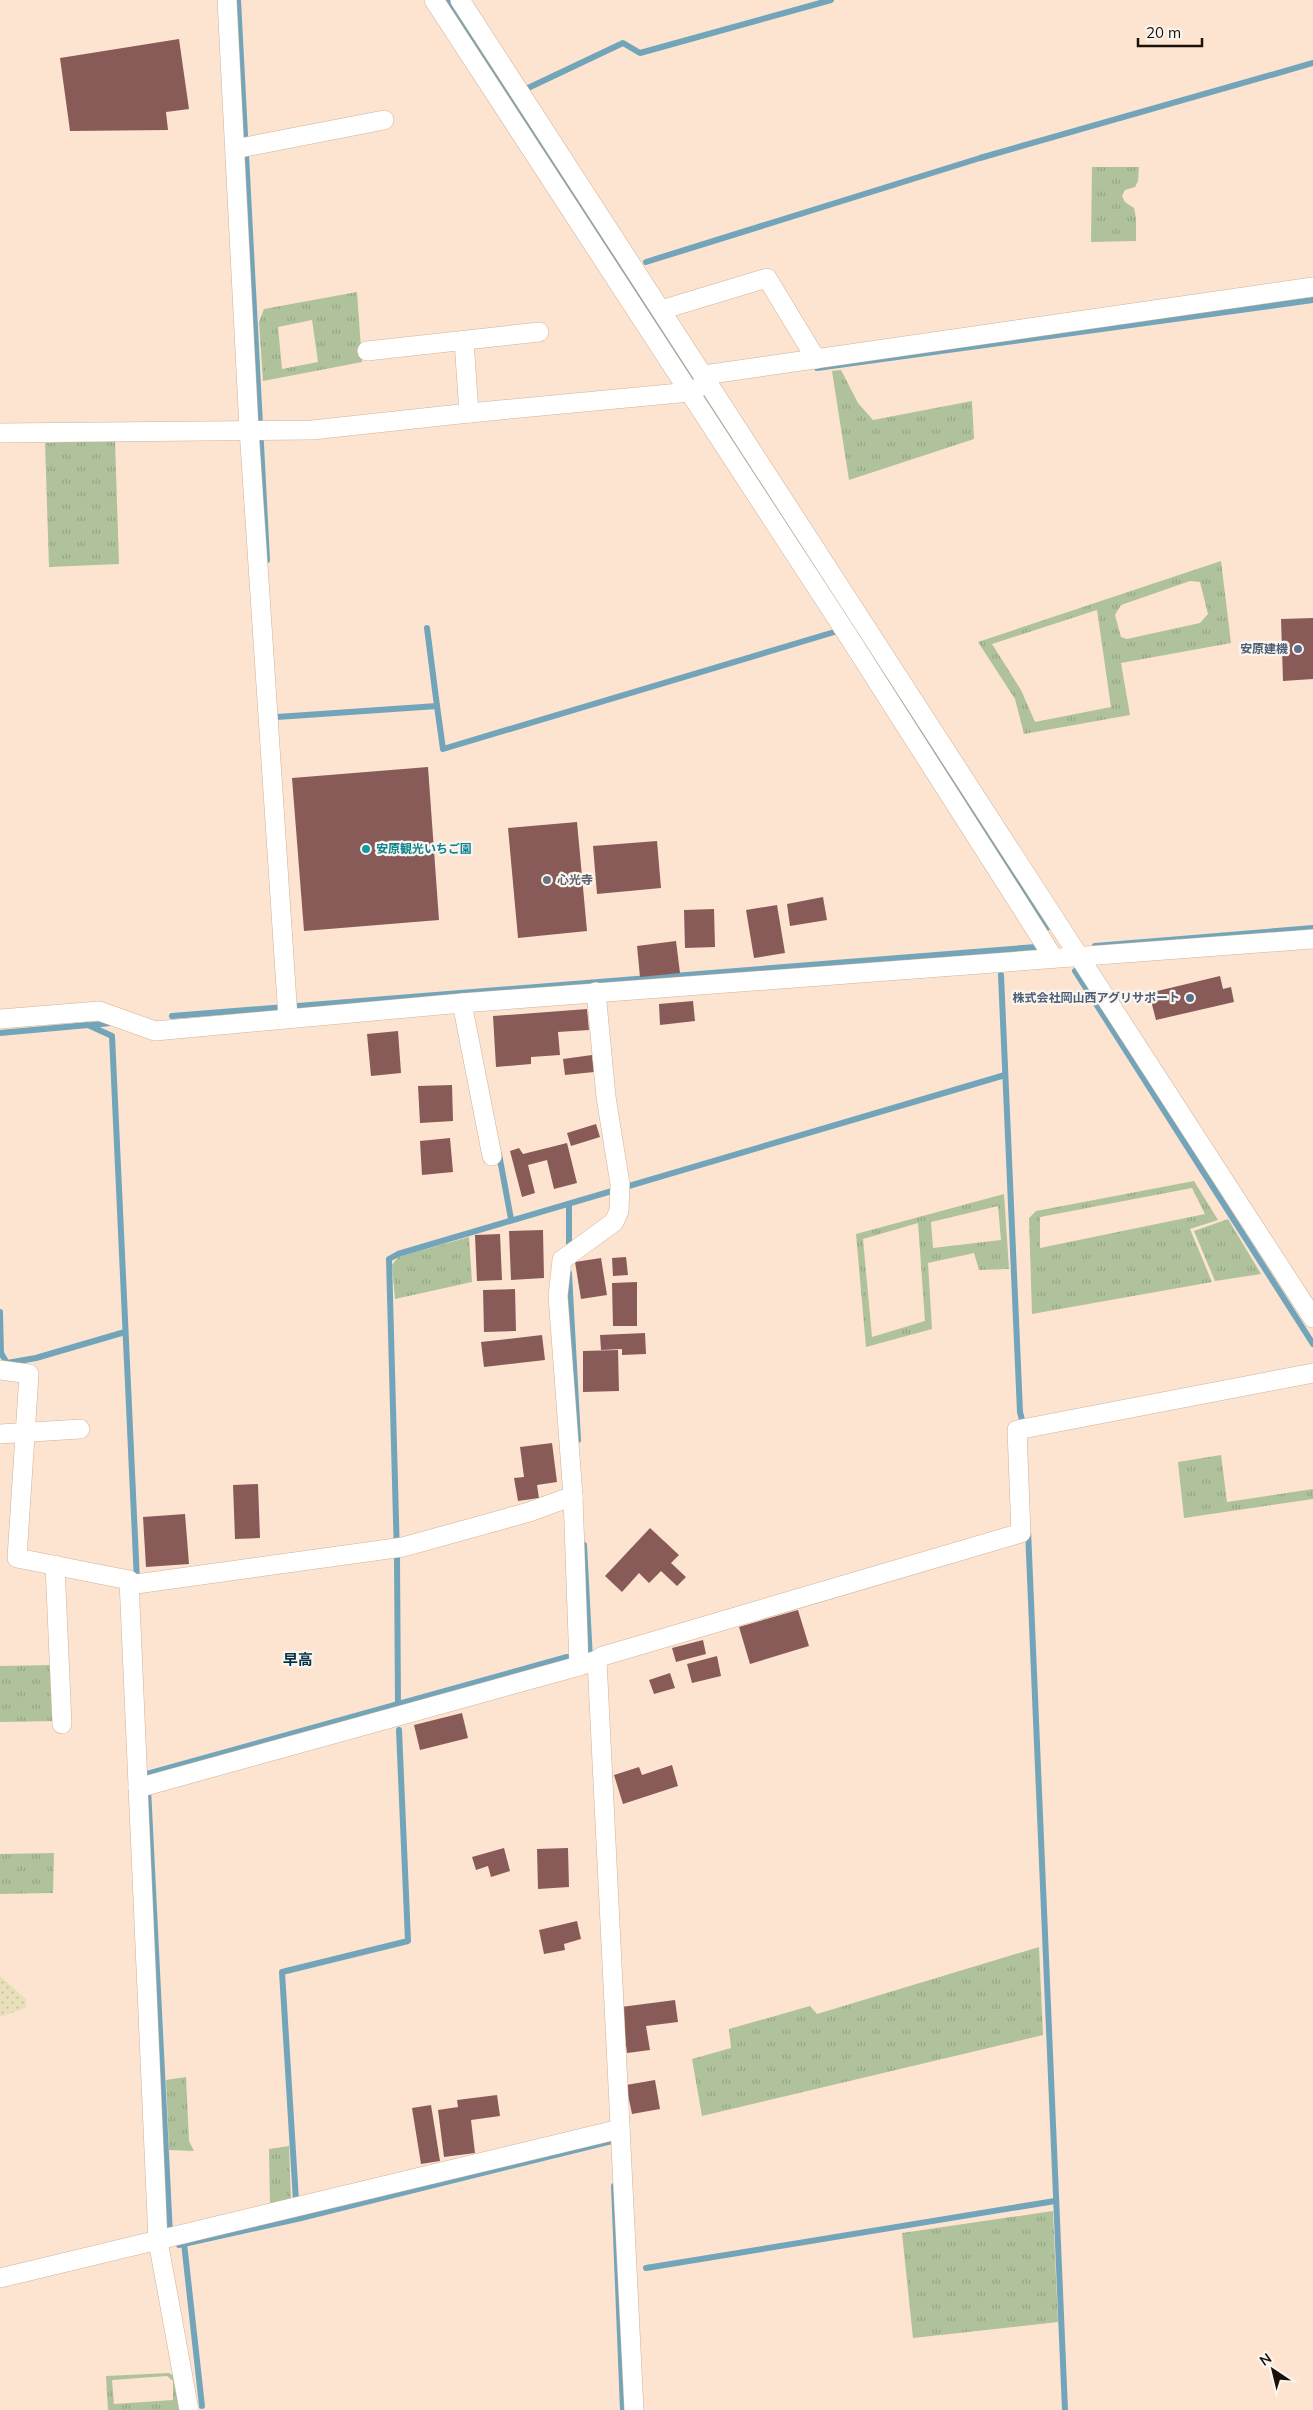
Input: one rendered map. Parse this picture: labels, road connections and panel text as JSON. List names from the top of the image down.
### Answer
{
  "districts": ["早高"],
  "places": [
    "安原建機",
    "安原観光いちご園",
    "心光寺",
    "株式会社岡山西アグリサポート"
  ],
  "scale_bar": "20 m",
  "north": "top left"
}
